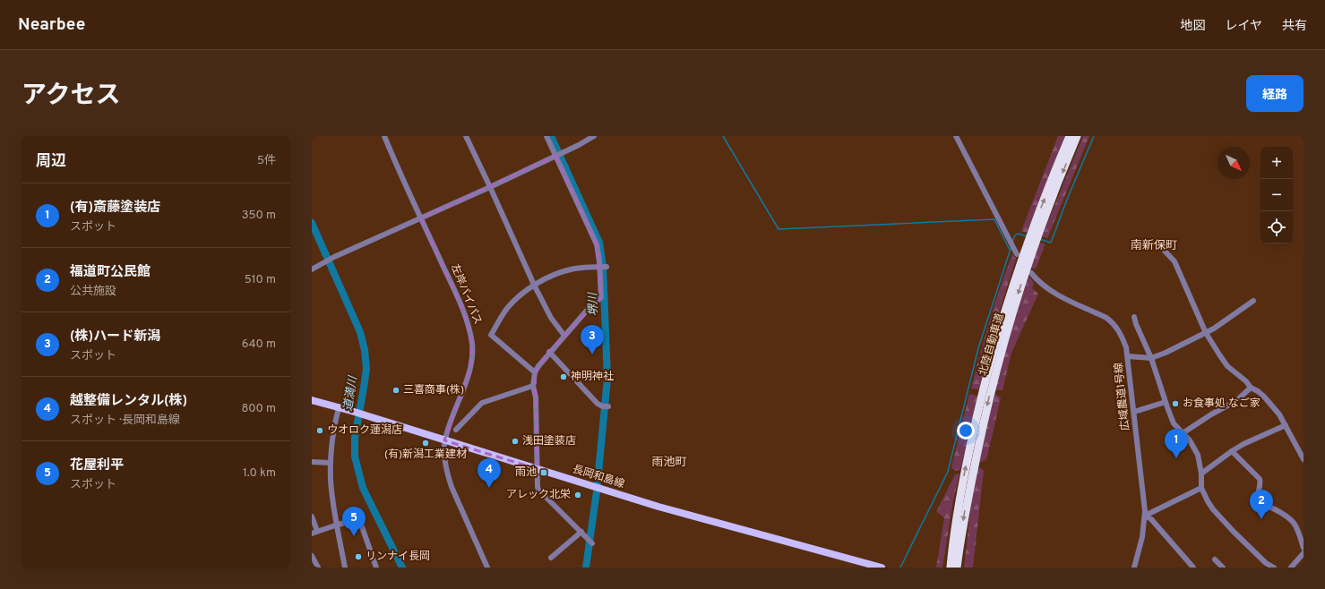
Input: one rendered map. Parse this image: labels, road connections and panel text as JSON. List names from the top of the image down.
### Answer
{
  "streets": {
    "highway": ["北陸自動車道"],
    "main road": ["長岡和島線"],
    "street": ["左岸バイパス", "広域農道1号線"]
  },
  "crossings": [
    ["左岸バイパス", "長岡和島線"]
  ],
  "districts": ["南新保町", "雨池町"],
  "water": ["堺川", "道満川"],
  "places": {
    "other": [
      "神明神社",
      "三喜商事(株)",
      "お食事処 なご家",
      "ウオロク蓮潟店",
      "浅田塗装店",
      "(有)新潟工業建材",
      "アレック北栄",
      "リンナイ長岡"
    ],
    "transit": ["雨池"]
  },
  "north": "bottom right",
  "page": {
    "header": "Nearbee",
    "nav": ["地図", "レイヤ", "共有"],
    "title": "アクセス",
    "buttons": "経路",
    "heading": ["周辺", "5件"],
    "map_buttons": ["+", "−"],
    "list": [
      {
        "mark": "1",
        "name": "(有)斎藤塗装店",
        "note": "スポット",
        "value": "350 m"
      },
      {
        "mark": "2",
        "name": "福道町公民館",
        "note": "公共施設",
        "value": "510 m"
      },
      {
        "mark": "3",
        "name": "(株)ハード新潟",
        "note": "スポット",
        "value": "640 m"
      },
      {
        "mark": "4",
        "name": "越整備レンタル(株)",
        "note": "スポット · 長岡和島線",
        "value": "800 m"
      },
      {
        "mark": "5",
        "name": "花屋利平",
        "note": "スポット",
        "value": "1.0 km"
      }
    ],
    "pins": [
      "3",
      "1",
      "4",
      "2",
      "5"
    ]
  }
}
